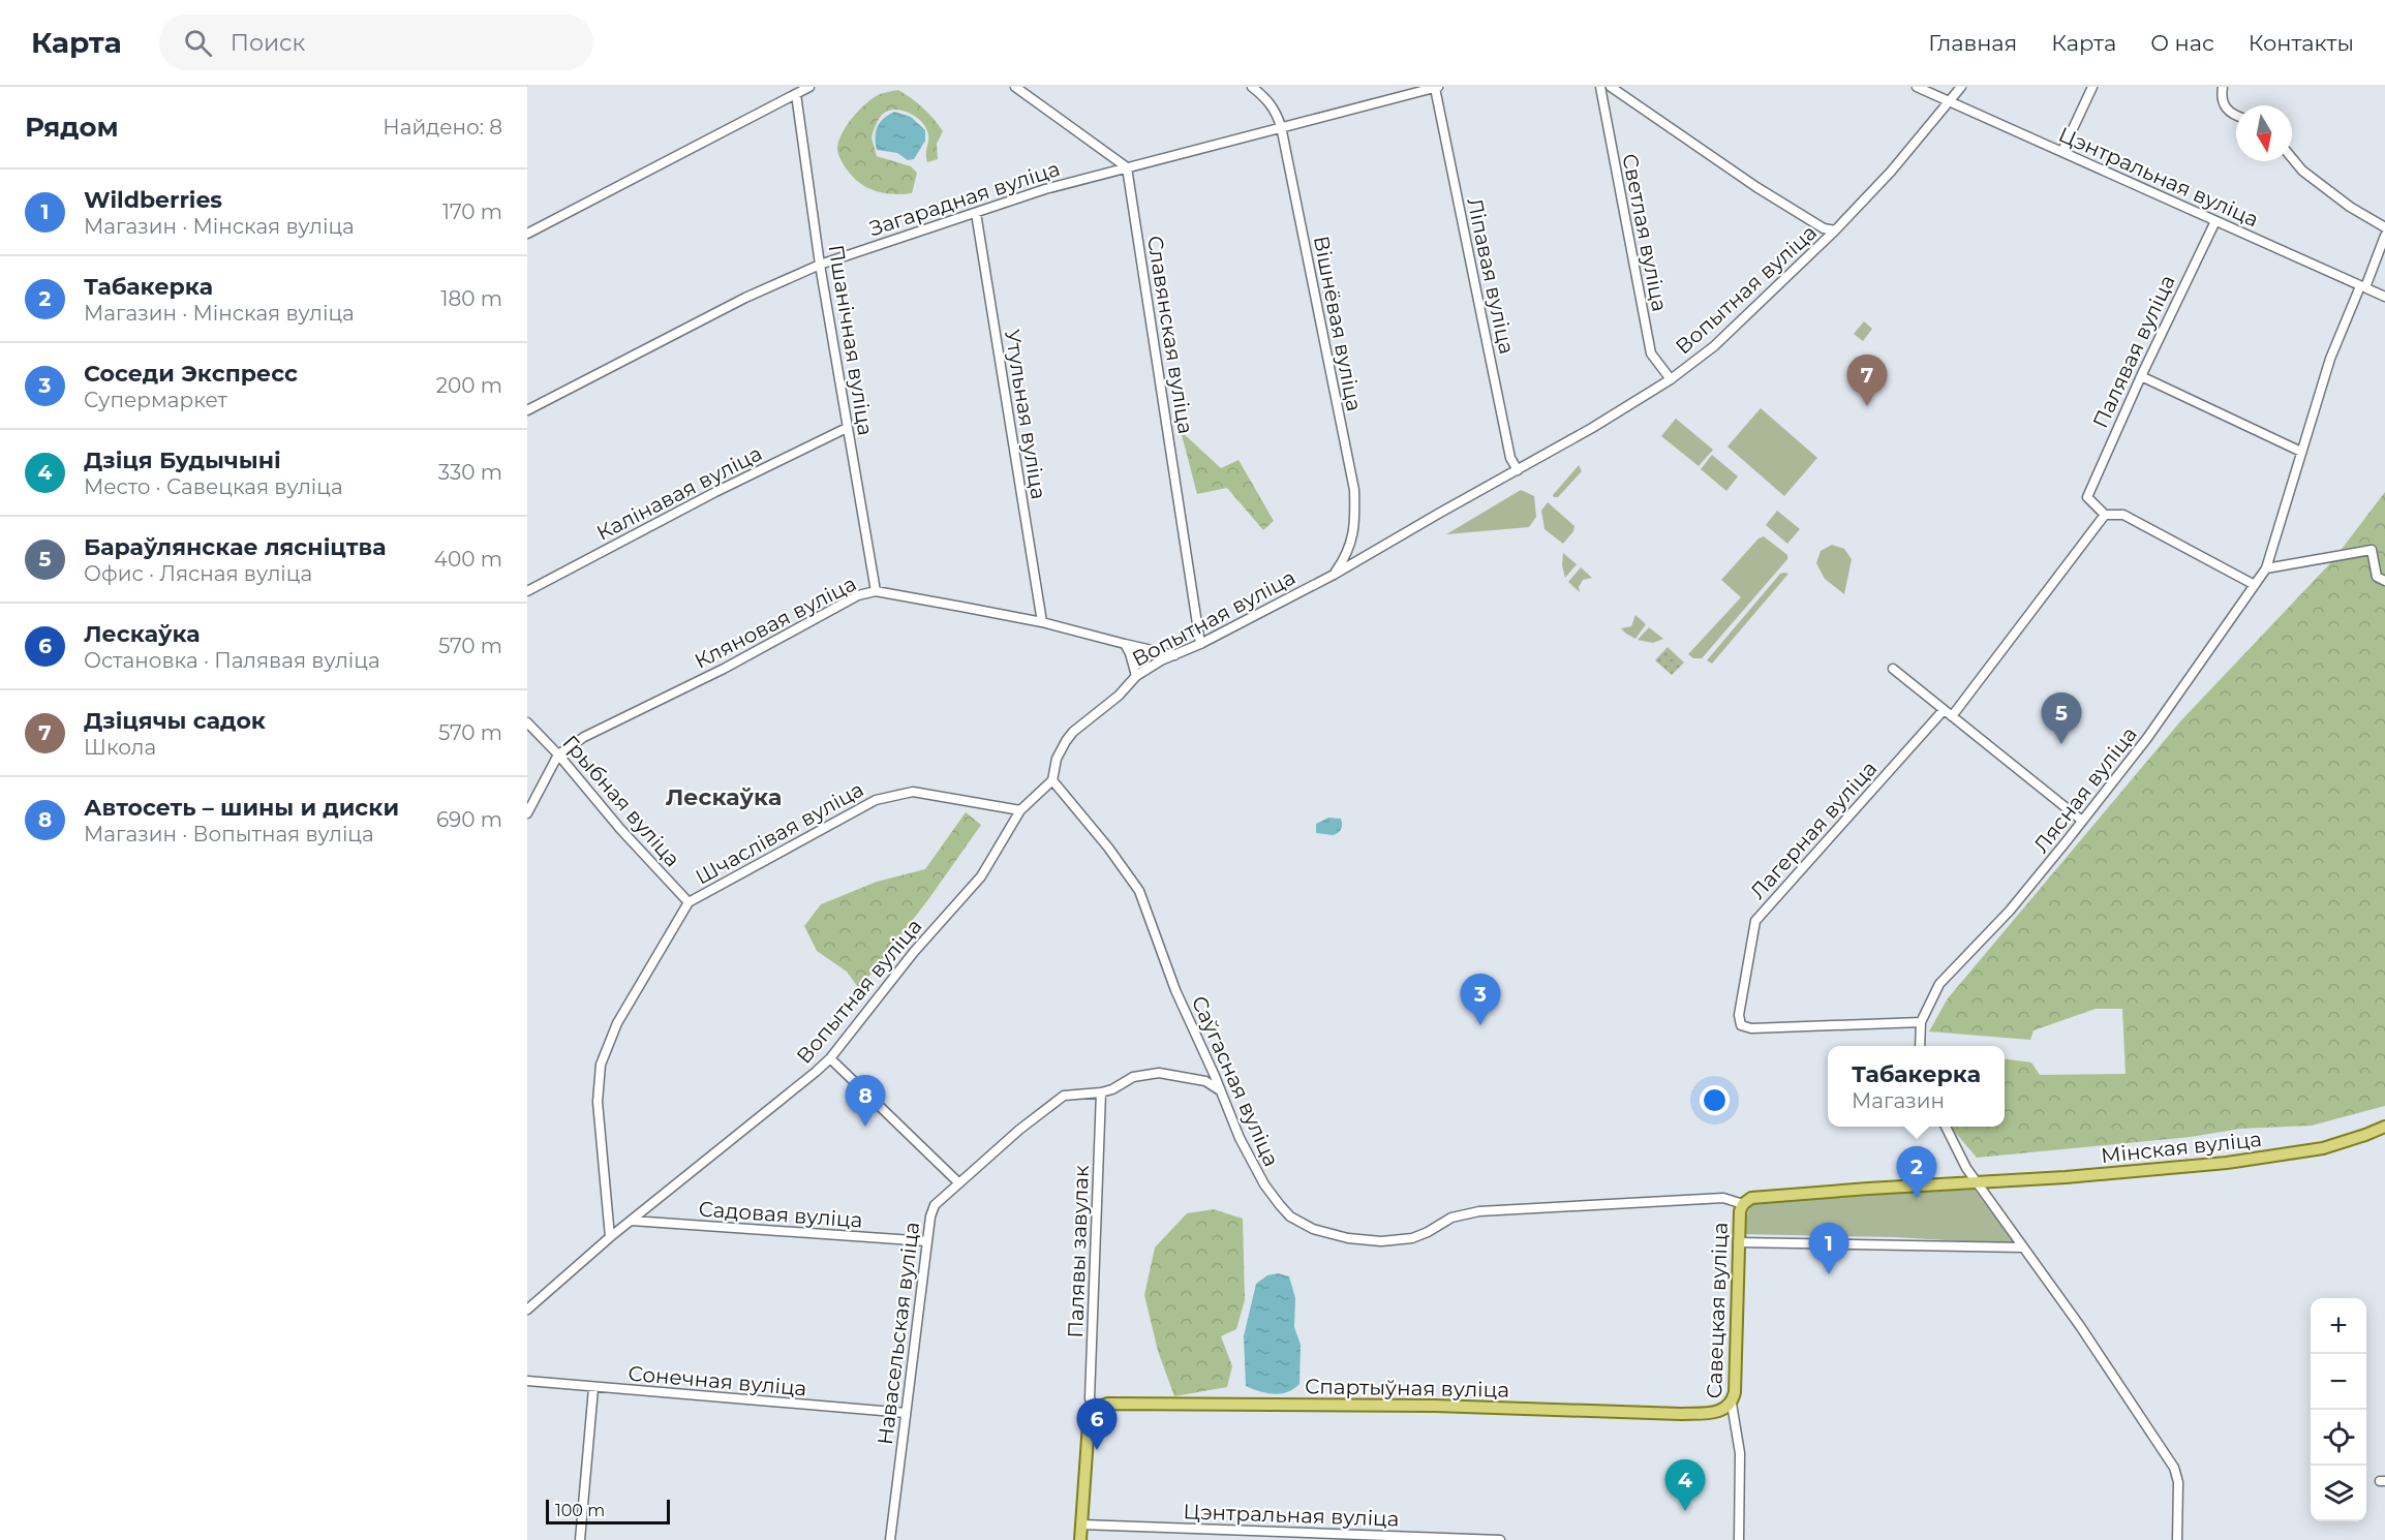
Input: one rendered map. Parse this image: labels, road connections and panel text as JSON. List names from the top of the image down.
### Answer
{
  "streets": {
    "main road": ["Мінская вуліца", "Савецкая вуліца", "Спартыўная вуліца"],
    "street": [
      "Цэнтральная вуліца",
      "Загарадная вуліца",
      "Светлая вуліца",
      "Ліпавая вуліца",
      "Вопытная вуліца",
      "Вішнёвая вуліца",
      "Славянская вуліца",
      "Пшанічная вуліца",
      "Палявая вуліца",
      "Утульная вуліца",
      "Калінавая вуліца",
      "Кляновая вуліца",
      "Лясная вуліца",
      "Грыбная вуліца",
      "Лагерная вуліца",
      "Шчаслівая вуліца",
      "Саўгасная вуліца",
      "Садовая вуліца",
      "Палявы завулак",
      "Навасельская вуліца",
      "Сонечная вуліца"
    ]
  },
  "crossings": [
    ["Цэнтральная вуліца", "Вопытная вуліца"],
    ["Цэнтральная вуліца", "Палявая вуліца"],
    ["Цэнтральная вуліца", "Лясная вуліца"],
    ["Загарадная вуліца", "Ліпавая вуліца"],
    ["Загарадная вуліца", "Вішнёвая вуліца"],
    ["Загарадная вуліца", "Славянская вуліца"],
    ["Загарадная вуліца", "Пшанічная вуліца"],
    ["Загарадная вуліца", "Утульная вуліца"],
    ["Светлая вуліца", "Вопытная вуліца"],
    ["Ліпавая вуліца", "Вопытная вуліца"],
    ["Вопытная вуліца", "Вішнёвая вуліца"],
    ["Вопытная вуліца", "Славянская вуліца"],
    ["Вопытная вуліца", "Кляновая вуліца"],
    ["Вопытная вуліца", "Шчаслівая вуліца"],
    ["Вопытная вуліца", "Саўгасная вуліца"],
    ["Вопытная вуліца", "Садовая вуліца"],
    ["Пшанічная вуліца", "Калінавая вуліца"],
    ["Пшанічная вуліца", "Кляновая вуліца"],
    ["Утульная вуліца", "Кляновая вуліца"],
    ["Кляновая вуліца", "Грыбная вуліца"],
    ["Лясная вуліца", "Лагерная вуліца"],
    ["Грыбная вуліца", "Шчаслівая вуліца"],
    ["Саўгасная вуліца", "Мінская вуліца"],
    ["Саўгасная вуліца", "Савецкая вуліца"],
    ["Саўгасная вуліца", "Навасельская вуліца"],
    ["Мінская вуліца", "Савецкая вуліца"],
    ["Садовая вуліца", "Навасельская вуліца"],
    ["Палявы завулак", "Навасельская вуліца"],
    ["Палявы завулак", "Спартыўная вуліца"],
    ["Савецкая вуліца", "Спартыўная вуліца"],
    ["Навасельская вуліца", "Сонечная вуліца"]
  ],
  "districts": ["Лескаўка"],
  "scale_bar": "100 m",
  "north": "bottom",
  "page": {
    "header": "Карта",
    "search": "Поиск",
    "nav": [
      "Главная",
      "Карта",
      "О нас",
      "Контакты"
    ],
    "heading": ["Рядом", "Найдено: 8"],
    "list": [
      {
        "mark": "1",
        "name": "Wildberries",
        "note": "Магазин · Мінская вуліца",
        "value": "170 m"
      },
      {
        "mark": "2",
        "name": "Табакерка",
        "note": "Магазин · Мінская вуліца",
        "value": "180 m"
      },
      {
        "mark": "3",
        "name": "Соседи Экспресс",
        "note": "Супермаркет",
        "value": "200 m"
      },
      {
        "mark": "4",
        "name": "Дзіця Будычыні",
        "note": "Место · Савецкая вуліца",
        "value": "330 m"
      },
      {
        "mark": "5",
        "name": "Бараўлянскае лясніцтва",
        "note": "Офис · Лясная вуліца",
        "value": "400 m"
      },
      {
        "mark": "6",
        "name": "Лескаўка",
        "note": "Остановка · Палявая вуліца",
        "value": "570 m"
      },
      {
        "mark": "7",
        "name": "Дзіцячы садок",
        "note": "Школа",
        "value": "570 m"
      },
      {
        "mark": "8",
        "name": "Автосеть – шины и диски",
        "note": "Магазин · Вопытная вуліца",
        "value": "690 m"
      }
    ],
    "pins": [
      "7",
      "5",
      "3",
      "8",
      "2",
      "1",
      "6",
      "4"
    ],
    "popup": ["Табакерка", "Магазин"],
    "map_buttons": ["+", "−"],
    "scale": "100 m"
  }
}
